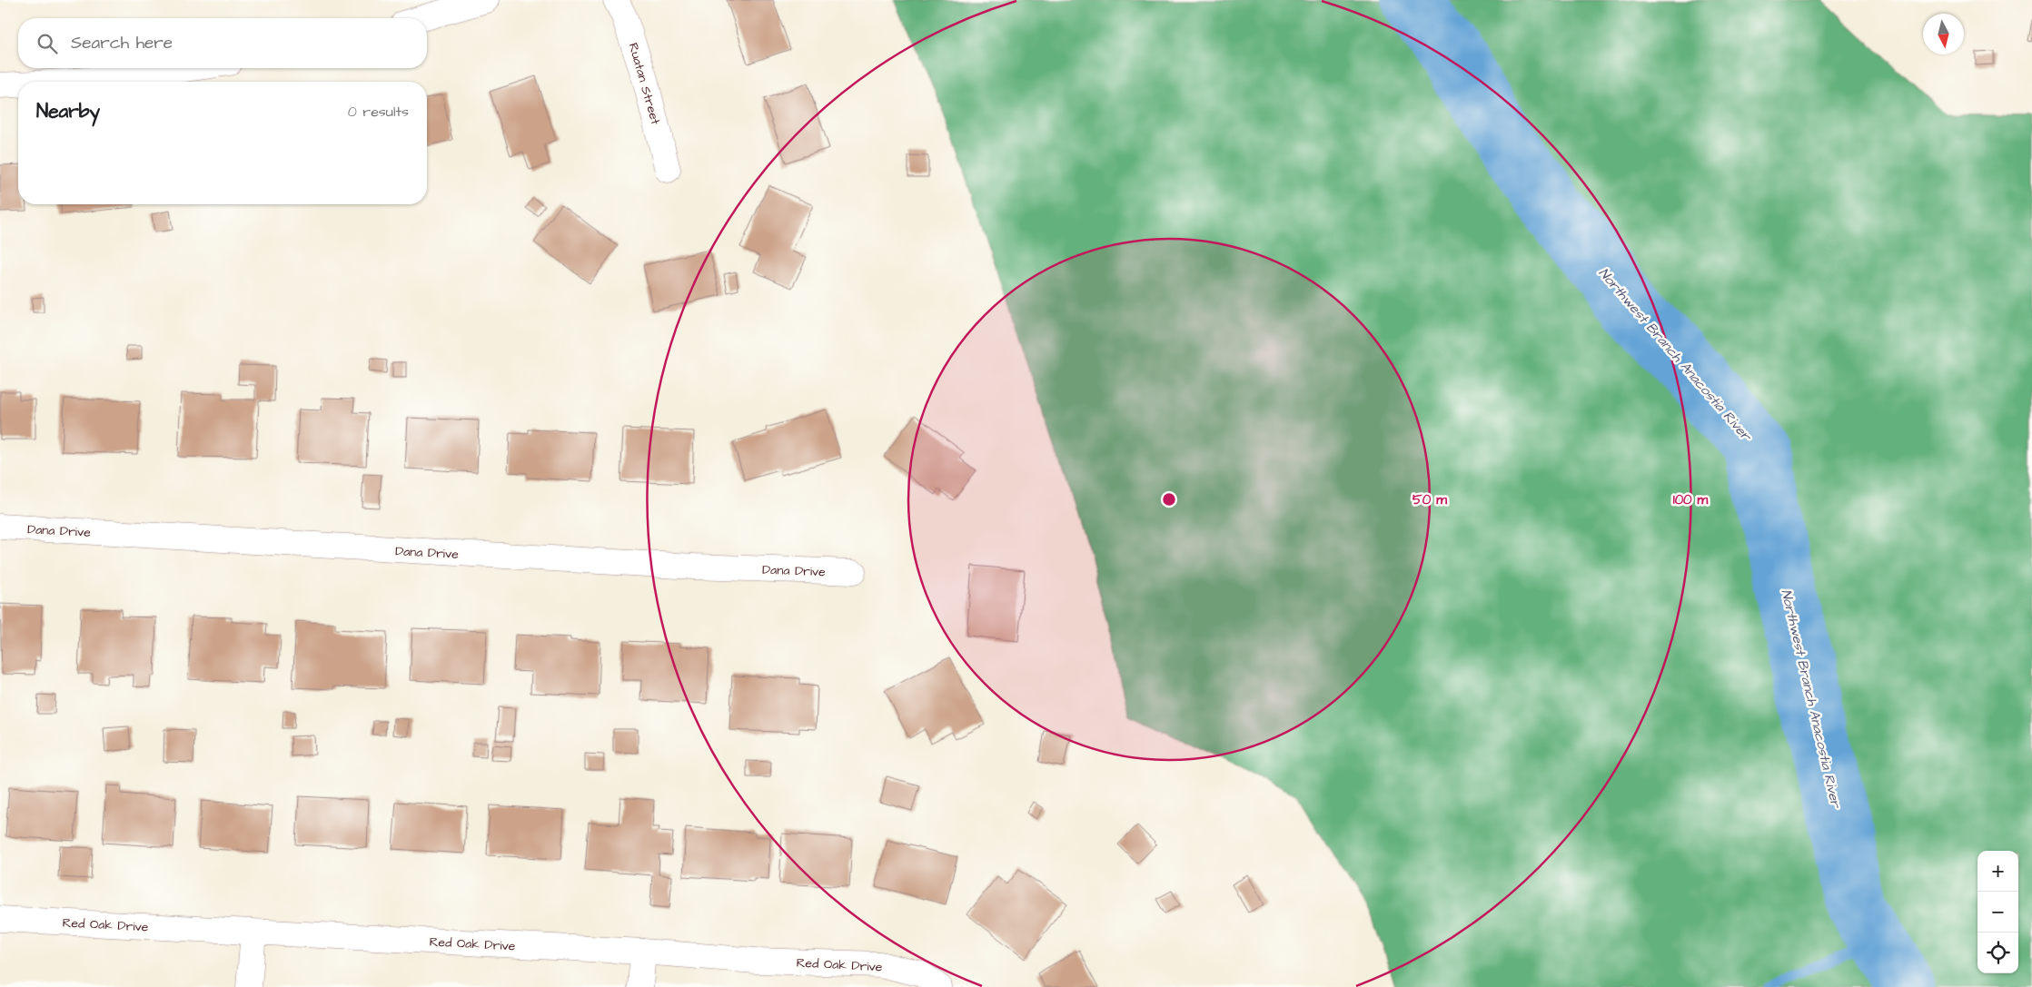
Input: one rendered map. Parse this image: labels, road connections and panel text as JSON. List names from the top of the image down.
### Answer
{
  "streets": {
    "street": ["Ruatan Street", "Dana Drive", "Red Oak Drive"]
  },
  "water": ["Northwest Branch Anacostia River"],
  "north": "bottom",
  "page": {
    "search": "Search here",
    "heading": ["Nearby", "0 results"],
    "map_buttons": ["+", "−"]
  },
  "rings": ["50 m", "100 m"]
}
